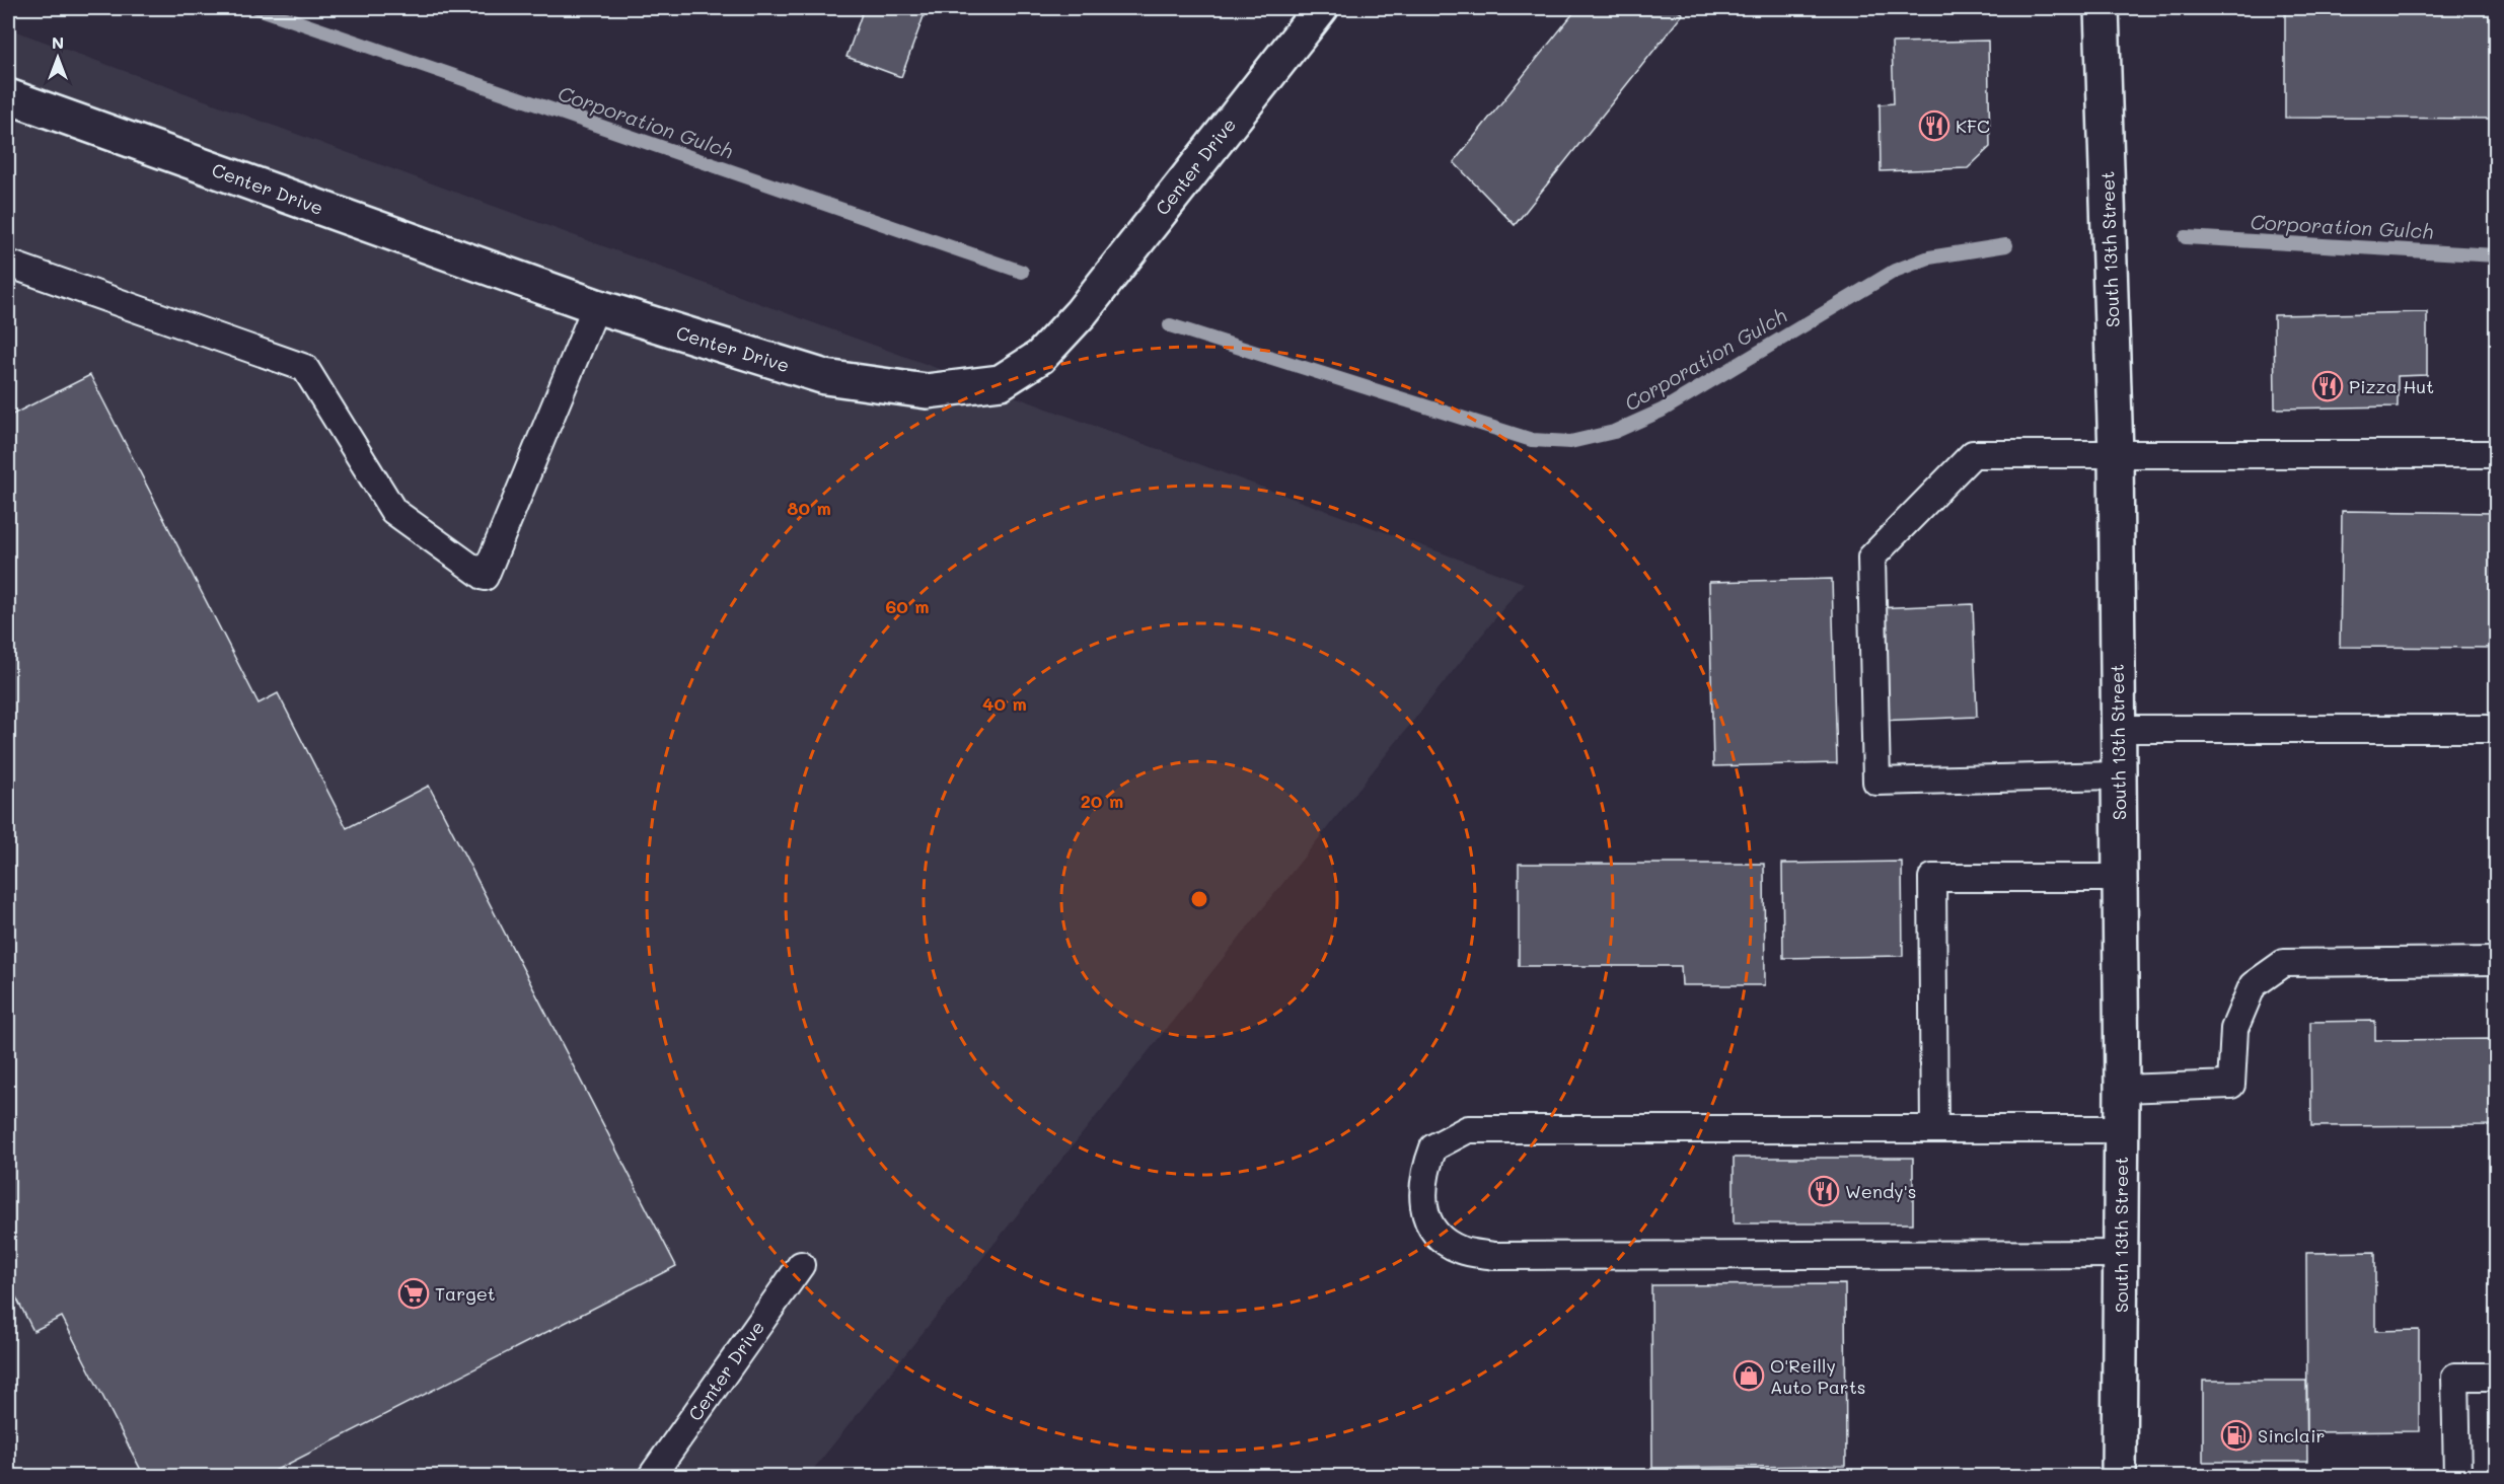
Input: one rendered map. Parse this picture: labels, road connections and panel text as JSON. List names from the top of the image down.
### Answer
{
  "streets": {
    "main road": ["Center Drive", "South 13th Street"]
  },
  "water": ["Corporation Gulch"],
  "places": {
    "restaurant": ["KFC", "Pizza Hut", "Wendy's"],
    "supermarket": ["Target"],
    "shop": ["O'Reilly Auto Parts"],
    "fuel station": ["Sinclair"]
  },
  "north": "top",
  "rings": [
    "80 m",
    "60 m",
    "40 m",
    "20 m"
  ]
}
